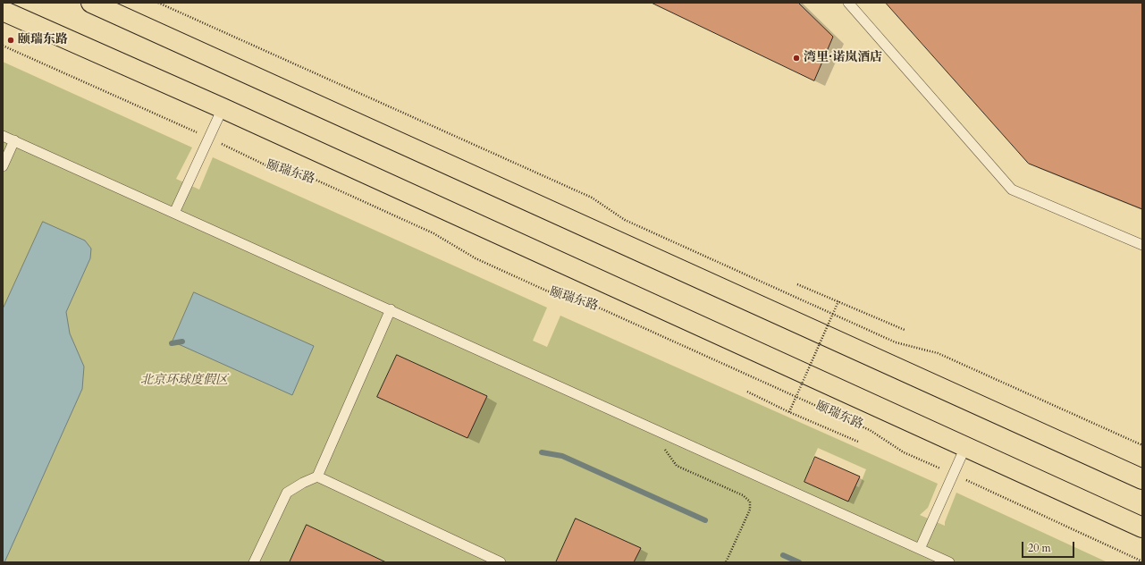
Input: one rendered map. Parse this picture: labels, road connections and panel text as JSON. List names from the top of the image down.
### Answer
{
  "streets": {
    "main road": ["颐瑞东路"]
  },
  "parks": ["北京环球度假区"],
  "places": ["颐瑞东路", "湾里·诺岚酒店"],
  "scale_bar": "20 m"
}
